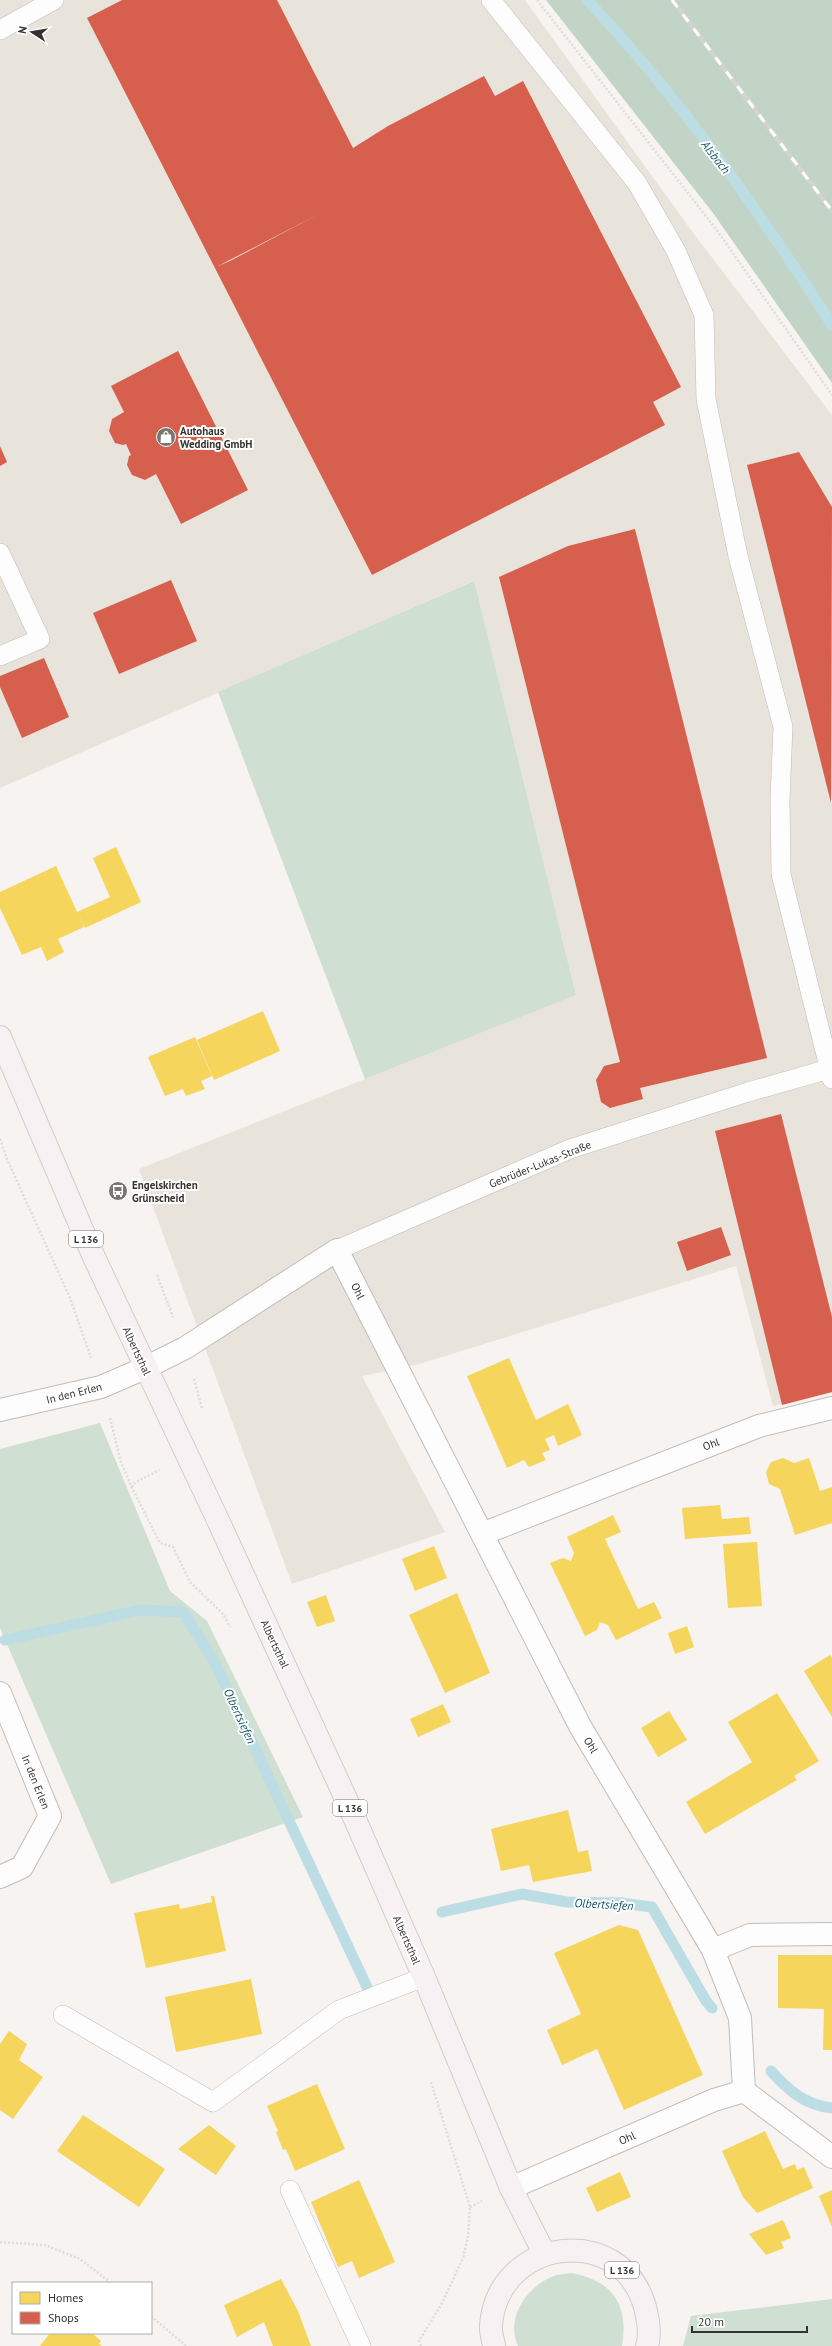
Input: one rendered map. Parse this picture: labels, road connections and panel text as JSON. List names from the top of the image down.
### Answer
{
  "streets": {
    "main road": ["L 136", "Albertsthal"],
    "street": ["Ohl", "In den Erlen"],
    "lane": ["Gebrüder-Lukas-Straße"]
  },
  "crossings": [
    ["Gebrüder-Lukas-Straße", "Ohl"],
    ["L 136", "Albertsthal"],
    ["Ohl", "Albertsthal"],
    ["Albertsthal", "In den Erlen"]
  ],
  "water": ["Alsbach", "Olbertsiefen"],
  "places": {
    "shop": ["Autohaus Wedding GmbH"],
    "bus stop": ["Engelskirchen Grünscheid"]
  },
  "legend": ["Homes", "Shops"],
  "scale_bar": "20 m",
  "north": "left"
}
